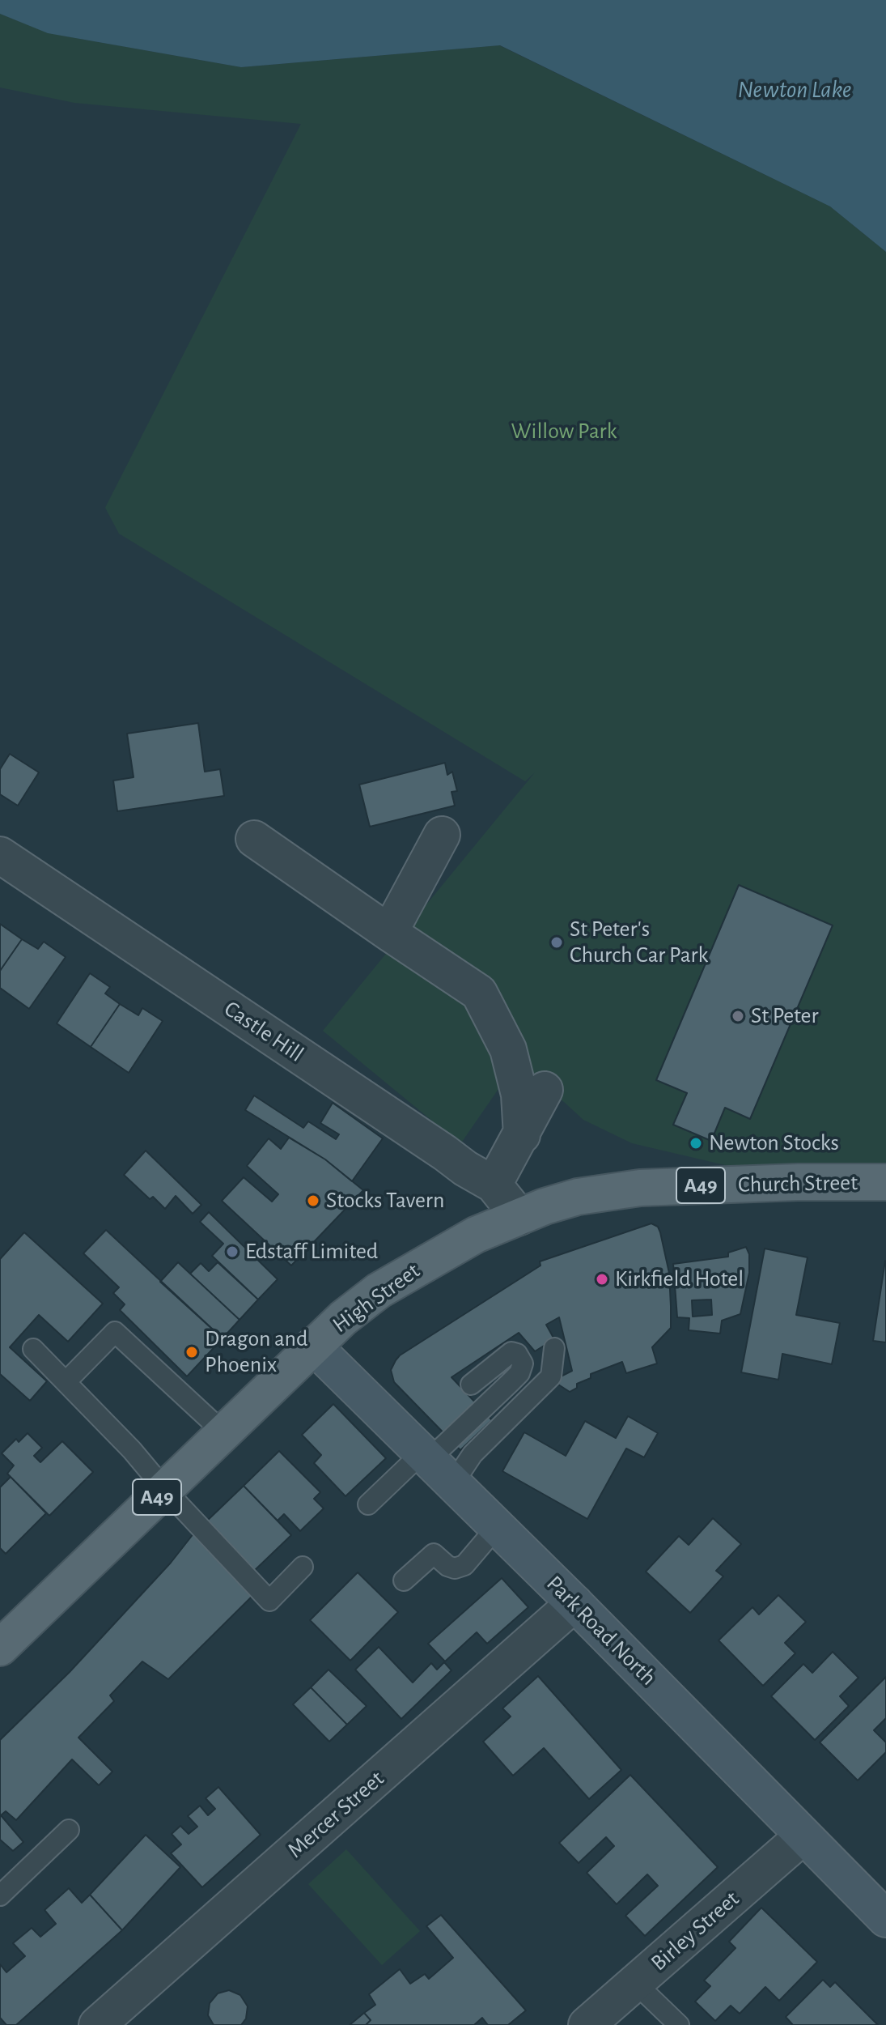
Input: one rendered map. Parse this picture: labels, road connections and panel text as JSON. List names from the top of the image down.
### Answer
{
  "streets": {
    "main road": ["Church Street", "A49", "High Street"],
    "street": [
      "Castle Hill",
      "Park Road North",
      "Mercer Street",
      "Birley Street"
    ]
  },
  "crossings": [
    ["Castle Hill", "Church Street"],
    ["Castle Hill", "High Street"],
    ["Church Street", "High Street"],
    ["High Street", "Park Road North"],
    ["Park Road North", "Mercer Street"],
    ["Park Road North", "Birley Street"]
  ],
  "water": ["Newton Lake"],
  "parks": ["Willow Park"],
  "places": [
    "St Peter's Church Car Park",
    "St Peter",
    "Newton Stocks",
    "Stocks Tavern",
    "Edstaff Limited",
    "Kirkfield Hotel",
    "Dragon and Phoenix"
  ]
}
